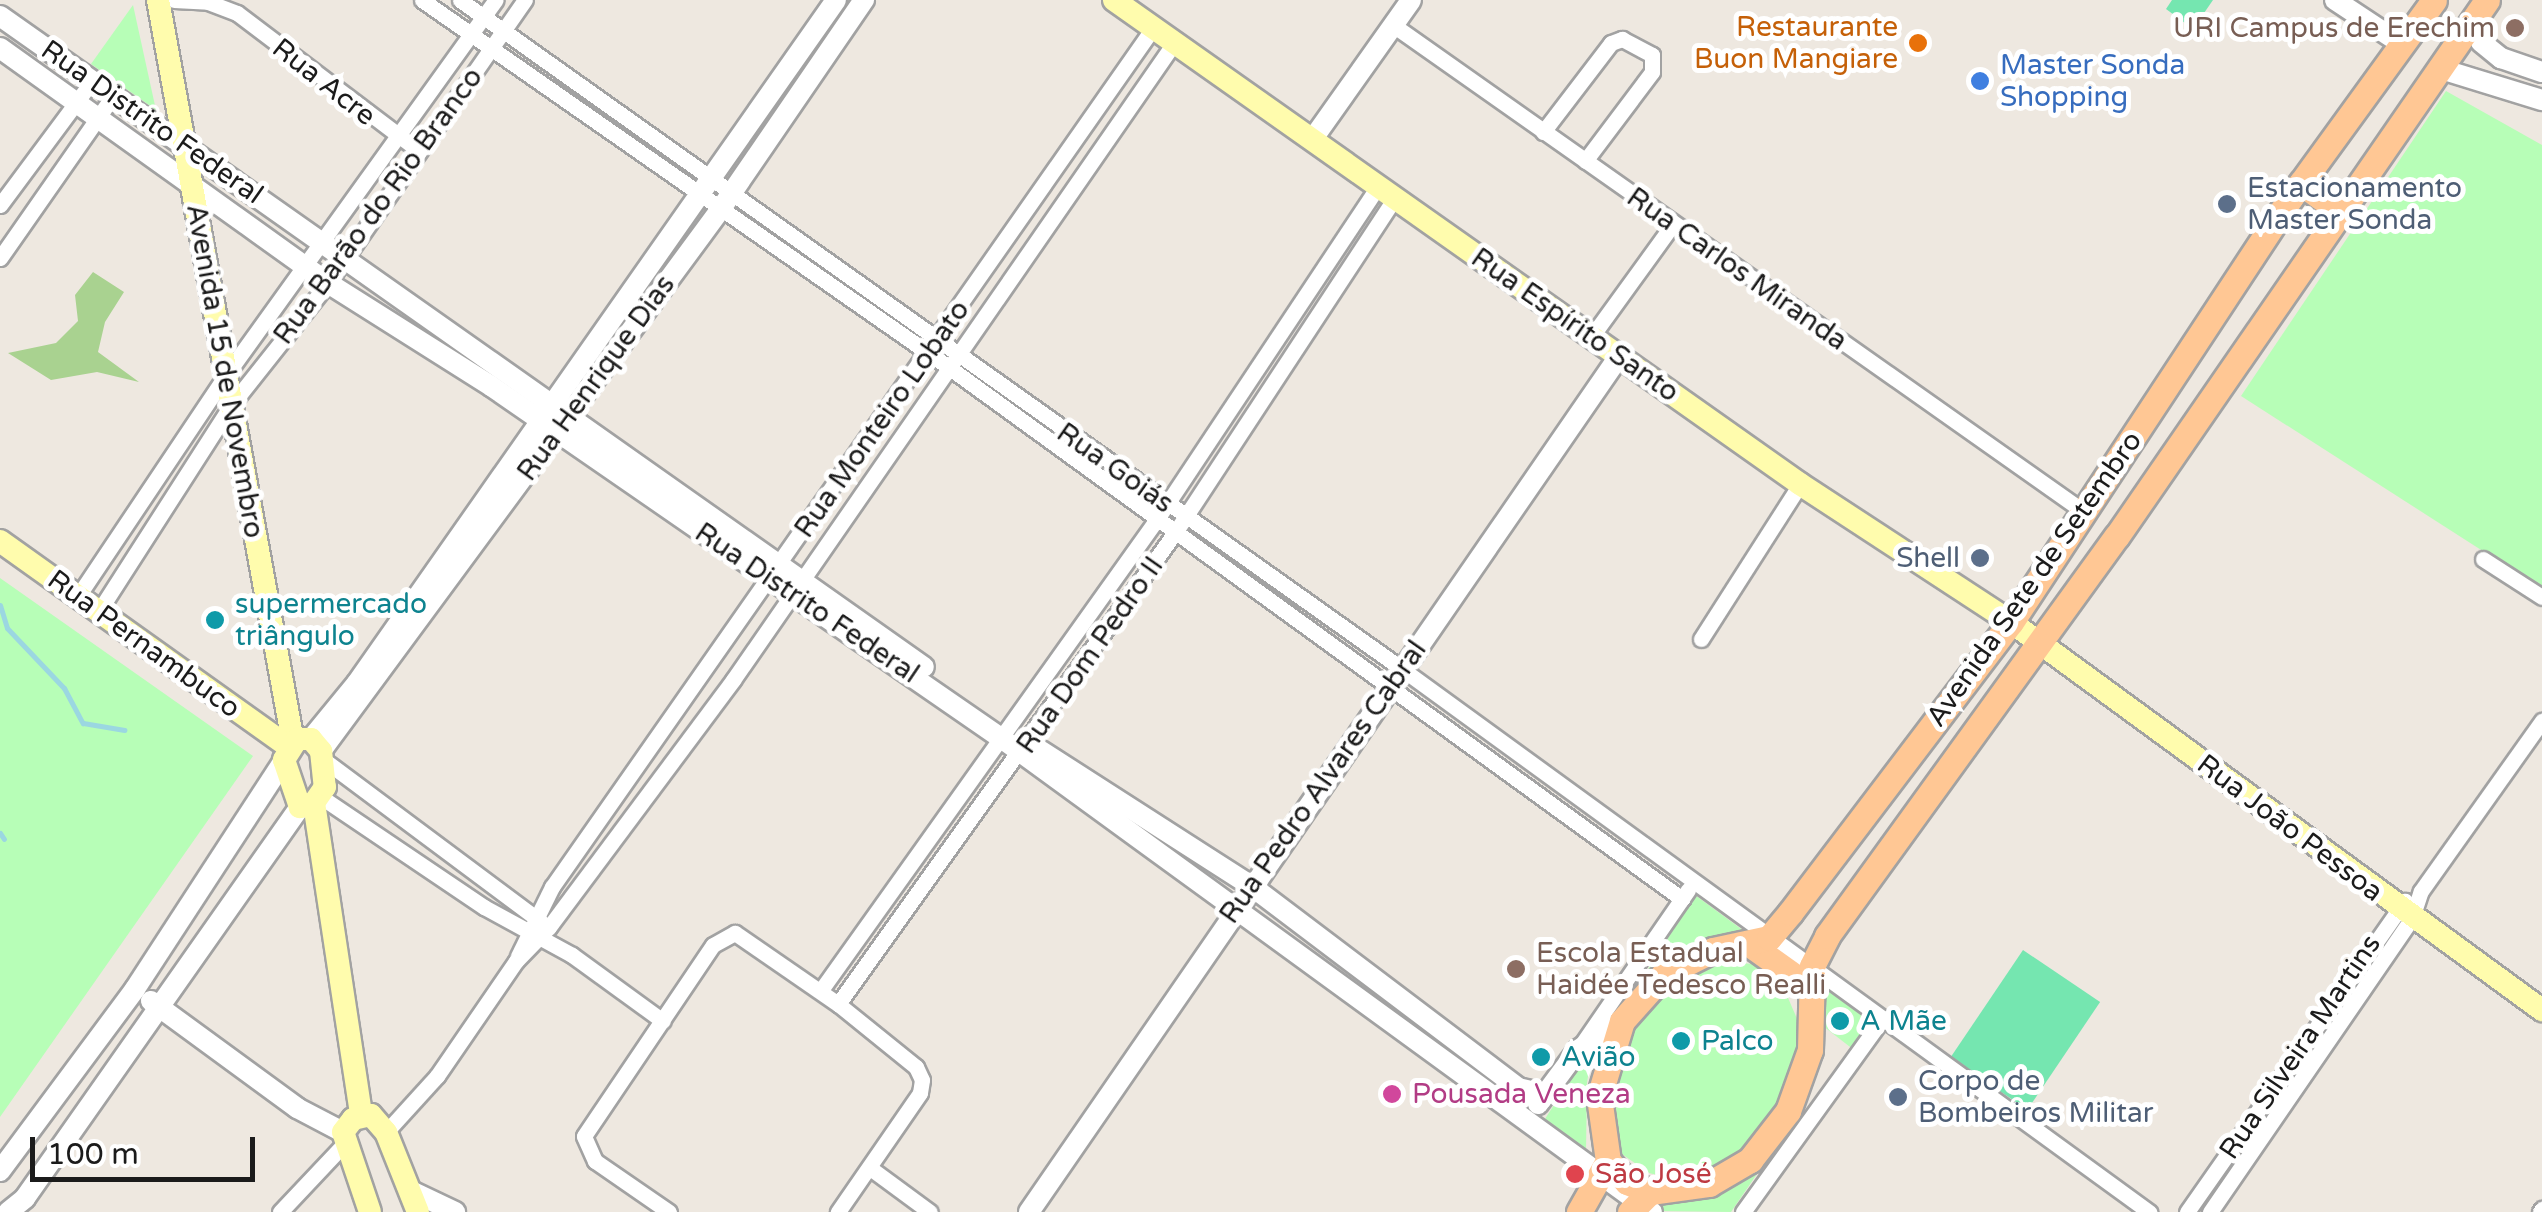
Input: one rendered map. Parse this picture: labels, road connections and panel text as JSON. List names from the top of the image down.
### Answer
{
  "streets": {
    "main road": [
      "Rua Espírito Santo",
      "Avenida 15 de Novembro",
      "Avenida Sete de Setembro",
      "Rua Pernambuco",
      "Rua João Pessoa"
    ],
    "street": [
      "Rua Acre",
      "Rua Distrito Federal",
      "Rua Barão do Rio Branco",
      "Rua Carlos Miranda",
      "Rua Henrique Dias",
      "Rua Monteiro Lobato",
      "Rua Goiás",
      "Rua Dom Pedro II",
      "Rua Pedro Alvares Cabral",
      "Rua Silveira Martins"
    ]
  },
  "crossings": [
    ["Rua Acre", "Rua Barão do Rio Branco"],
    ["Rua Acre", "Avenida 15 de Novembro"],
    ["Rua Distrito Federal", "Rua Barão do Rio Branco"],
    ["Rua Distrito Federal", "Avenida 15 de Novembro"],
    ["Rua Distrito Federal", "Rua Henrique Dias"],
    ["Rua Distrito Federal", "Rua Monteiro Lobato"],
    ["Rua Distrito Federal", "Rua Goiás"],
    ["Rua Distrito Federal", "Avenida Sete de Setembro"],
    ["Rua Distrito Federal", "Rua Dom Pedro II"],
    ["Rua Distrito Federal", "Rua Pedro Alvares Cabral"],
    ["Rua Barão do Rio Branco", "Avenida 15 de Novembro"],
    ["Rua Barão do Rio Branco", "Rua Goiás"],
    ["Rua Barão do Rio Branco", "Rua Pernambuco"],
    ["Rua Carlos Miranda", "Avenida Sete de Setembro"],
    ["Rua Espírito Santo", "Rua Monteiro Lobato"],
    ["Rua Espírito Santo", "Avenida Sete de Setembro"],
    ["Rua Espírito Santo", "Rua Dom Pedro II"],
    ["Rua Espírito Santo", "Rua Pedro Alvares Cabral"],
    ["Rua Espírito Santo", "Rua João Pessoa"],
    ["Avenida 15 de Novembro", "Rua Henrique Dias"],
    ["Avenida 15 de Novembro", "Rua Pernambuco"],
    ["Rua Henrique Dias", "Rua Goiás"],
    ["Rua Henrique Dias", "Rua Pernambuco"],
    ["Rua Monteiro Lobato", "Rua Goiás"],
    ["Rua Monteiro Lobato", "Rua Pernambuco"],
    ["Rua Goiás", "Avenida Sete de Setembro"],
    ["Rua Goiás", "Rua Dom Pedro II"],
    ["Rua Goiás", "Rua Pedro Alvares Cabral"],
    ["Avenida Sete de Setembro", "Rua João Pessoa"],
    ["Rua João Pessoa", "Rua Silveira Martins"]
  ],
  "places": [
    "URI Campus de Erechim",
    "Restaurante Buon Mangiare",
    "Master Sonda Shopping",
    "Estacionamento Master Sonda",
    "Shell",
    "supermercado triângulo",
    "Escola Estadual Haidée Tedesco Realli",
    "A Mãe",
    "Palco",
    "Avião",
    "Pousada Veneza",
    "Corpo de Bombeiros Militar",
    "São José"
  ],
  "scale_bar": "100 m"
}
